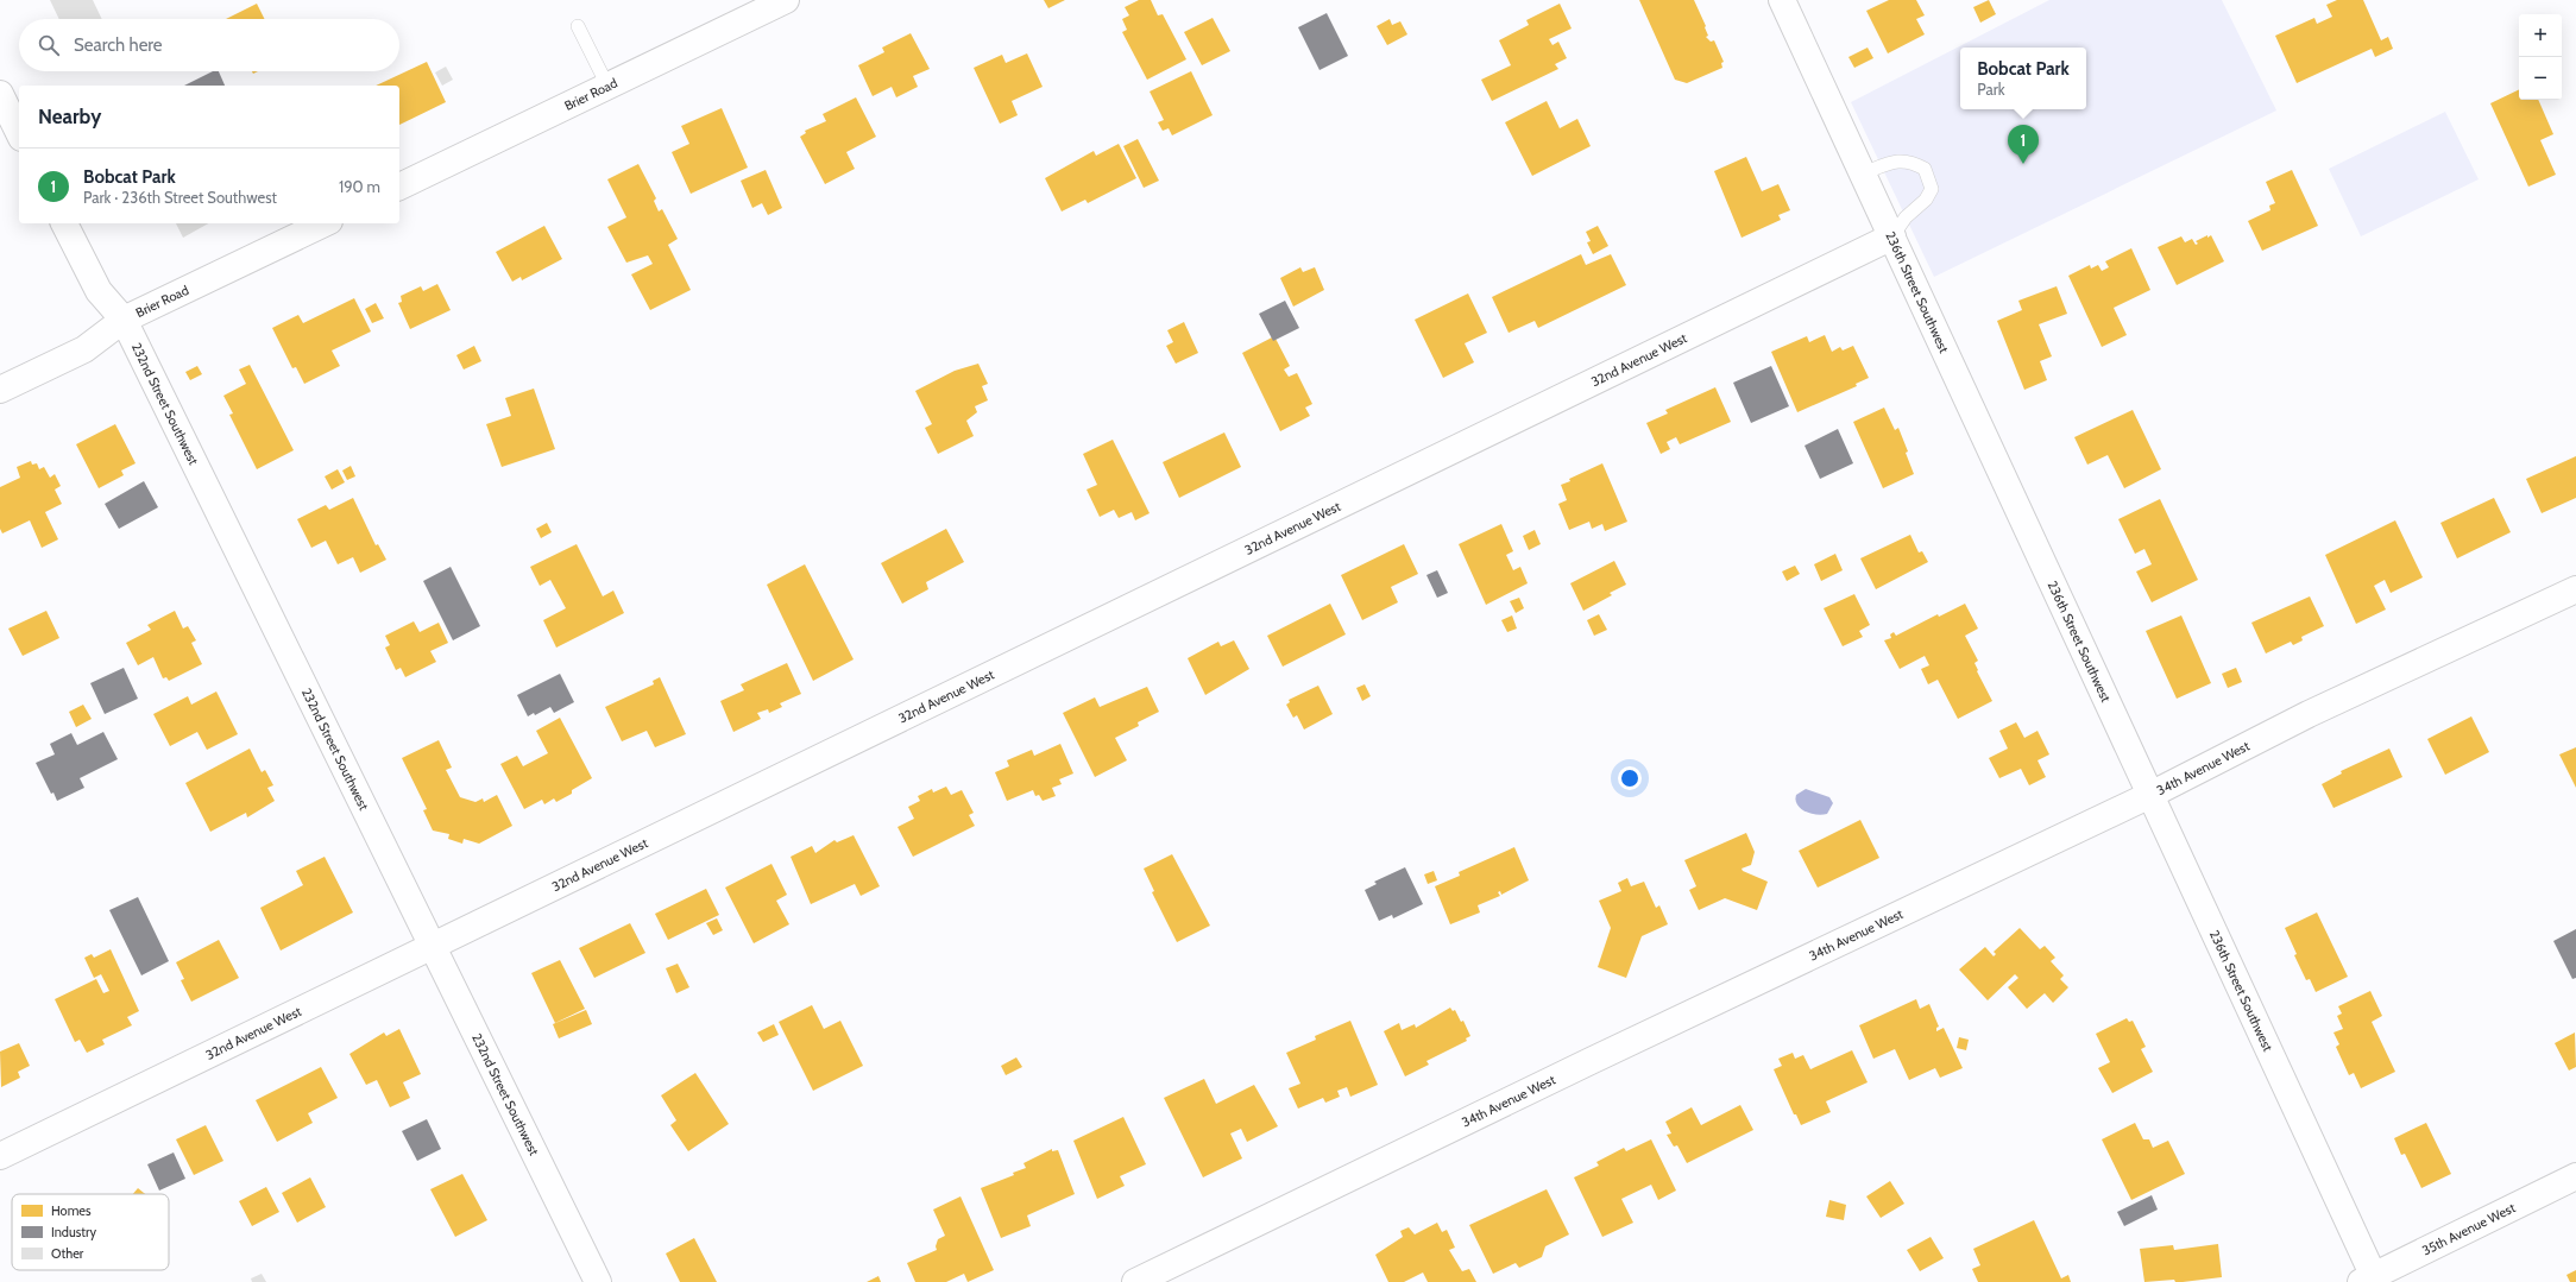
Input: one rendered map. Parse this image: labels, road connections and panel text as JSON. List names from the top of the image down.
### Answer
{
  "streets": {
    "street": [
      "Brier Road",
      "236th Street Southwest",
      "32nd Avenue West",
      "232nd Street Southwest",
      "34th Avenue West",
      "35th Avenue West"
    ]
  },
  "crossings": [
    ["Brier Road", "232nd Street Southwest"],
    ["236th Street Southwest", "32nd Avenue West"],
    ["236th Street Southwest", "34th Avenue West"],
    ["236th Street Southwest", "35th Avenue West"],
    ["32nd Avenue West", "232nd Street Southwest"]
  ],
  "legend": ["Homes", "Industry", "Other"],
  "page": {
    "map_buttons": ["+", "−"],
    "search": "Search here",
    "popup": ["Bobcat Park", "Park"],
    "heading": "Nearby",
    "pins": "1",
    "list": [
      {
        "mark": "1",
        "name": "Bobcat Park",
        "note": "Park · 236th Street Southwest",
        "value": "190 m"
      }
    ]
  }
}
